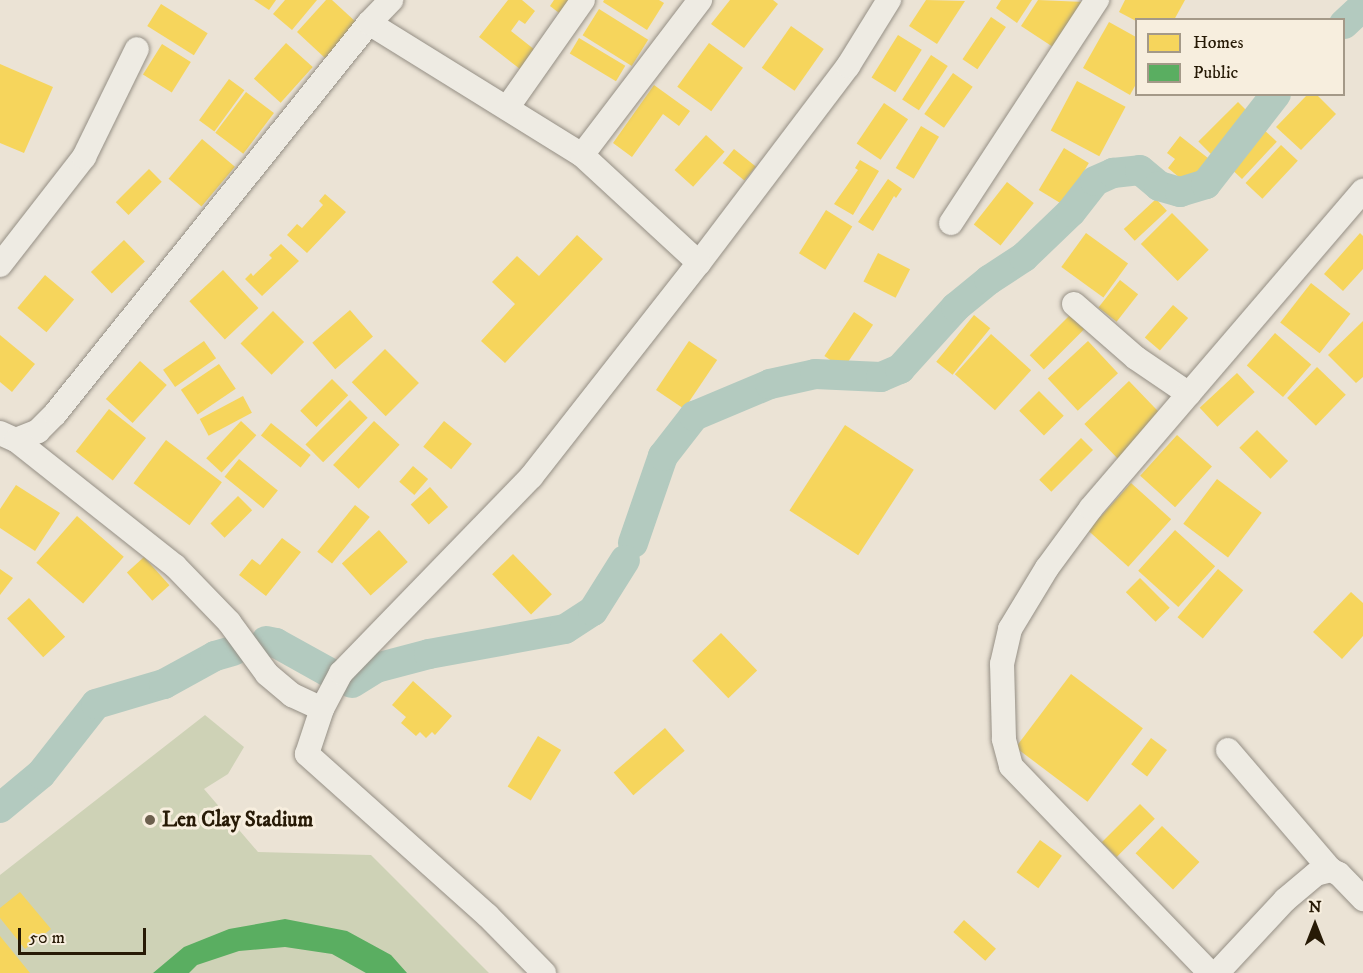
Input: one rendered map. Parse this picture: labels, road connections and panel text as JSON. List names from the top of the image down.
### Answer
{
  "places": ["Len Clay Stadium"],
  "legend": ["Homes", "Public"],
  "scale_bar": "50 m",
  "north": "top"
}
